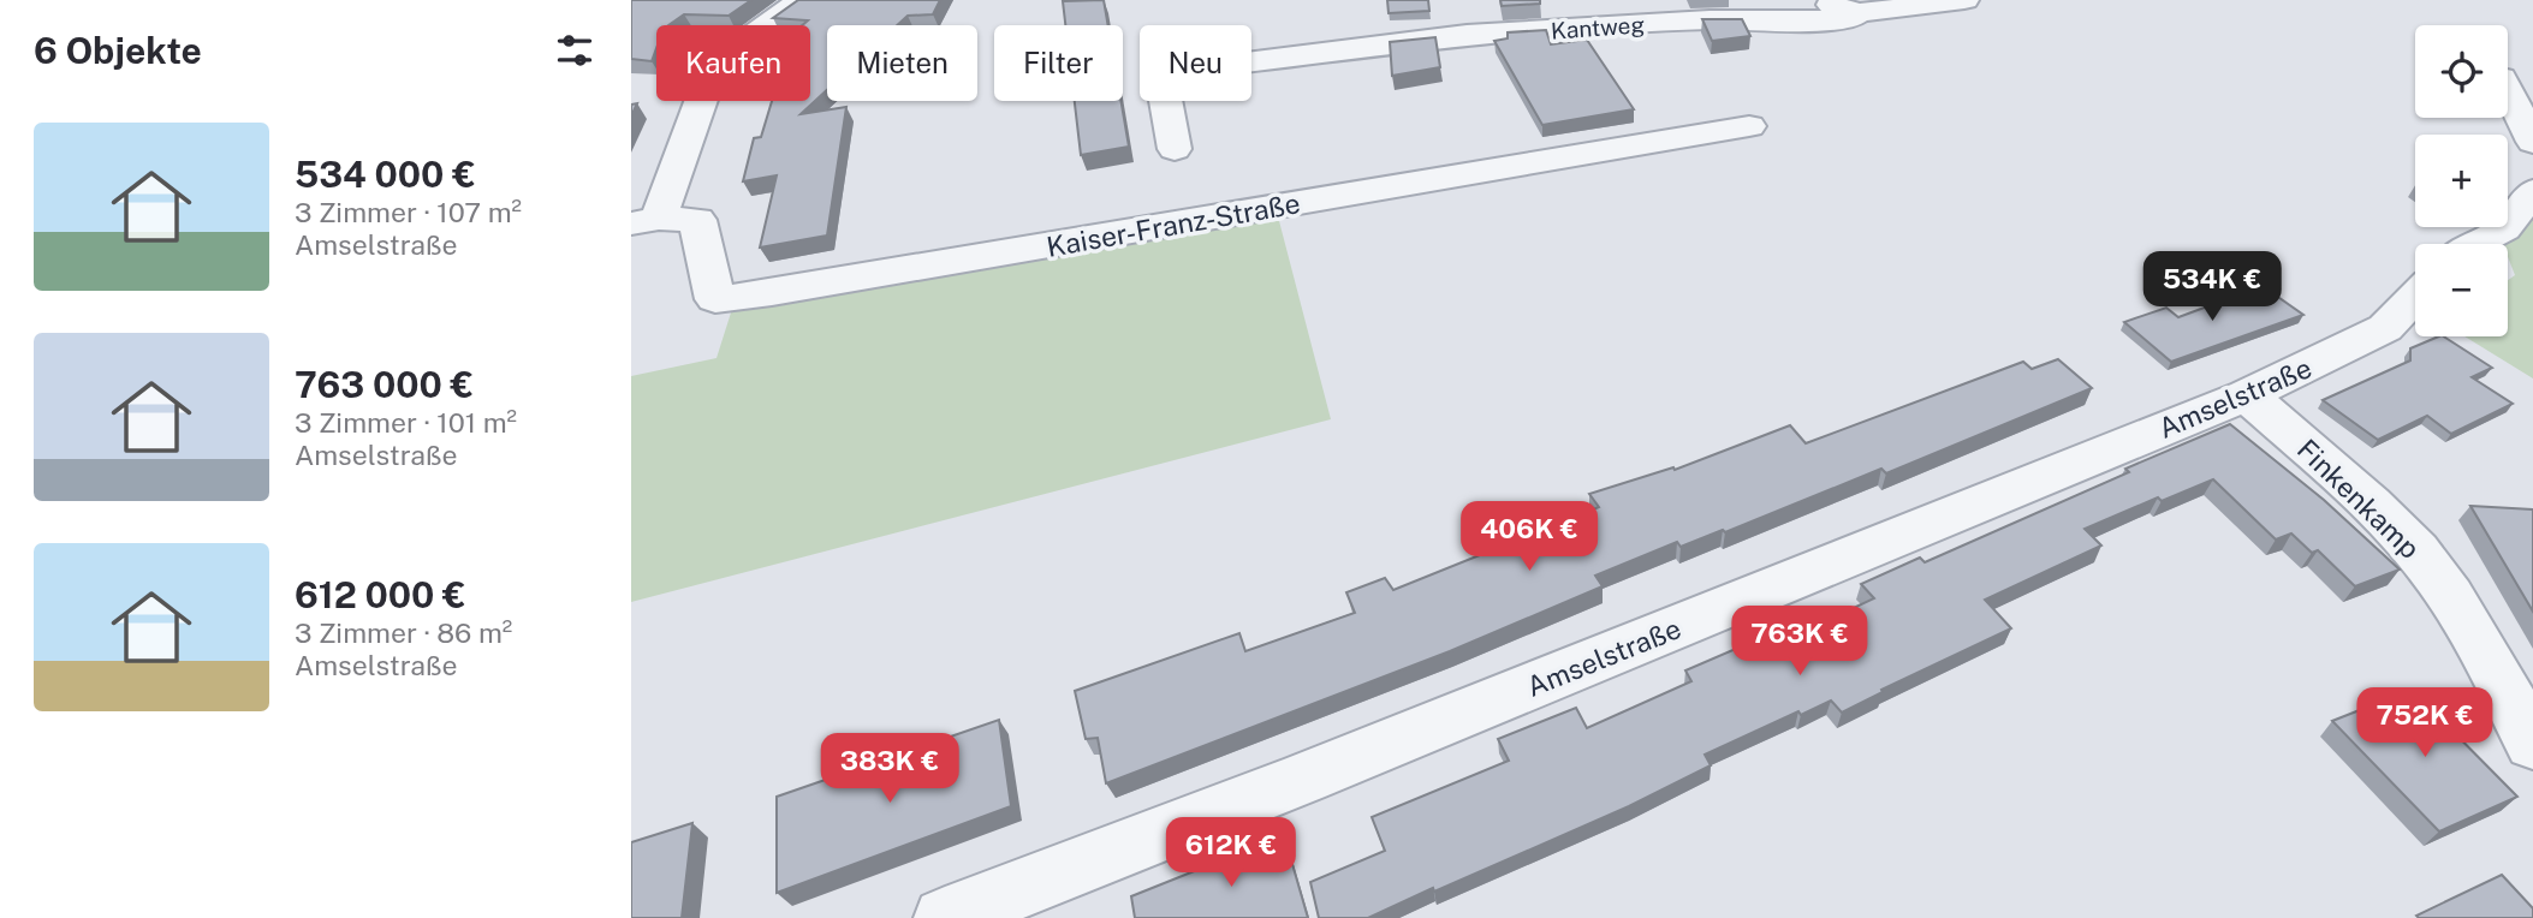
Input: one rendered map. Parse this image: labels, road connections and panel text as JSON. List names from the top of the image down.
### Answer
{
  "streets": {
    "street": [
      "Kantweg",
      "Kaiser-Franz-Straße",
      "Amselstraße",
      "Finkenkamp"
    ]
  },
  "crossings": [
    ["Amselstraße", "Finkenkamp"]
  ],
  "page": {
    "heading": "6 Objekte",
    "map_buttons": ["+", "−"],
    "chip": [
      "Kaufen",
      "Mieten",
      "Filter",
      "Neu"
    ],
    "list": [
      {
        "name": "534 000 €",
        "note": "3 Zimmer · 107 m² · Amselstraße"
      },
      {
        "name": "763 000 €",
        "note": "3 Zimmer · 101 m² · Amselstraße"
      },
      {
        "name": "612 000 €",
        "note": "3 Zimmer · 86 m² · Amselstraße"
      }
    ],
    "price": [
      "534K €",
      "406K €",
      "763K €",
      "752K €",
      "383K €",
      "612K €"
    ]
  }
}
